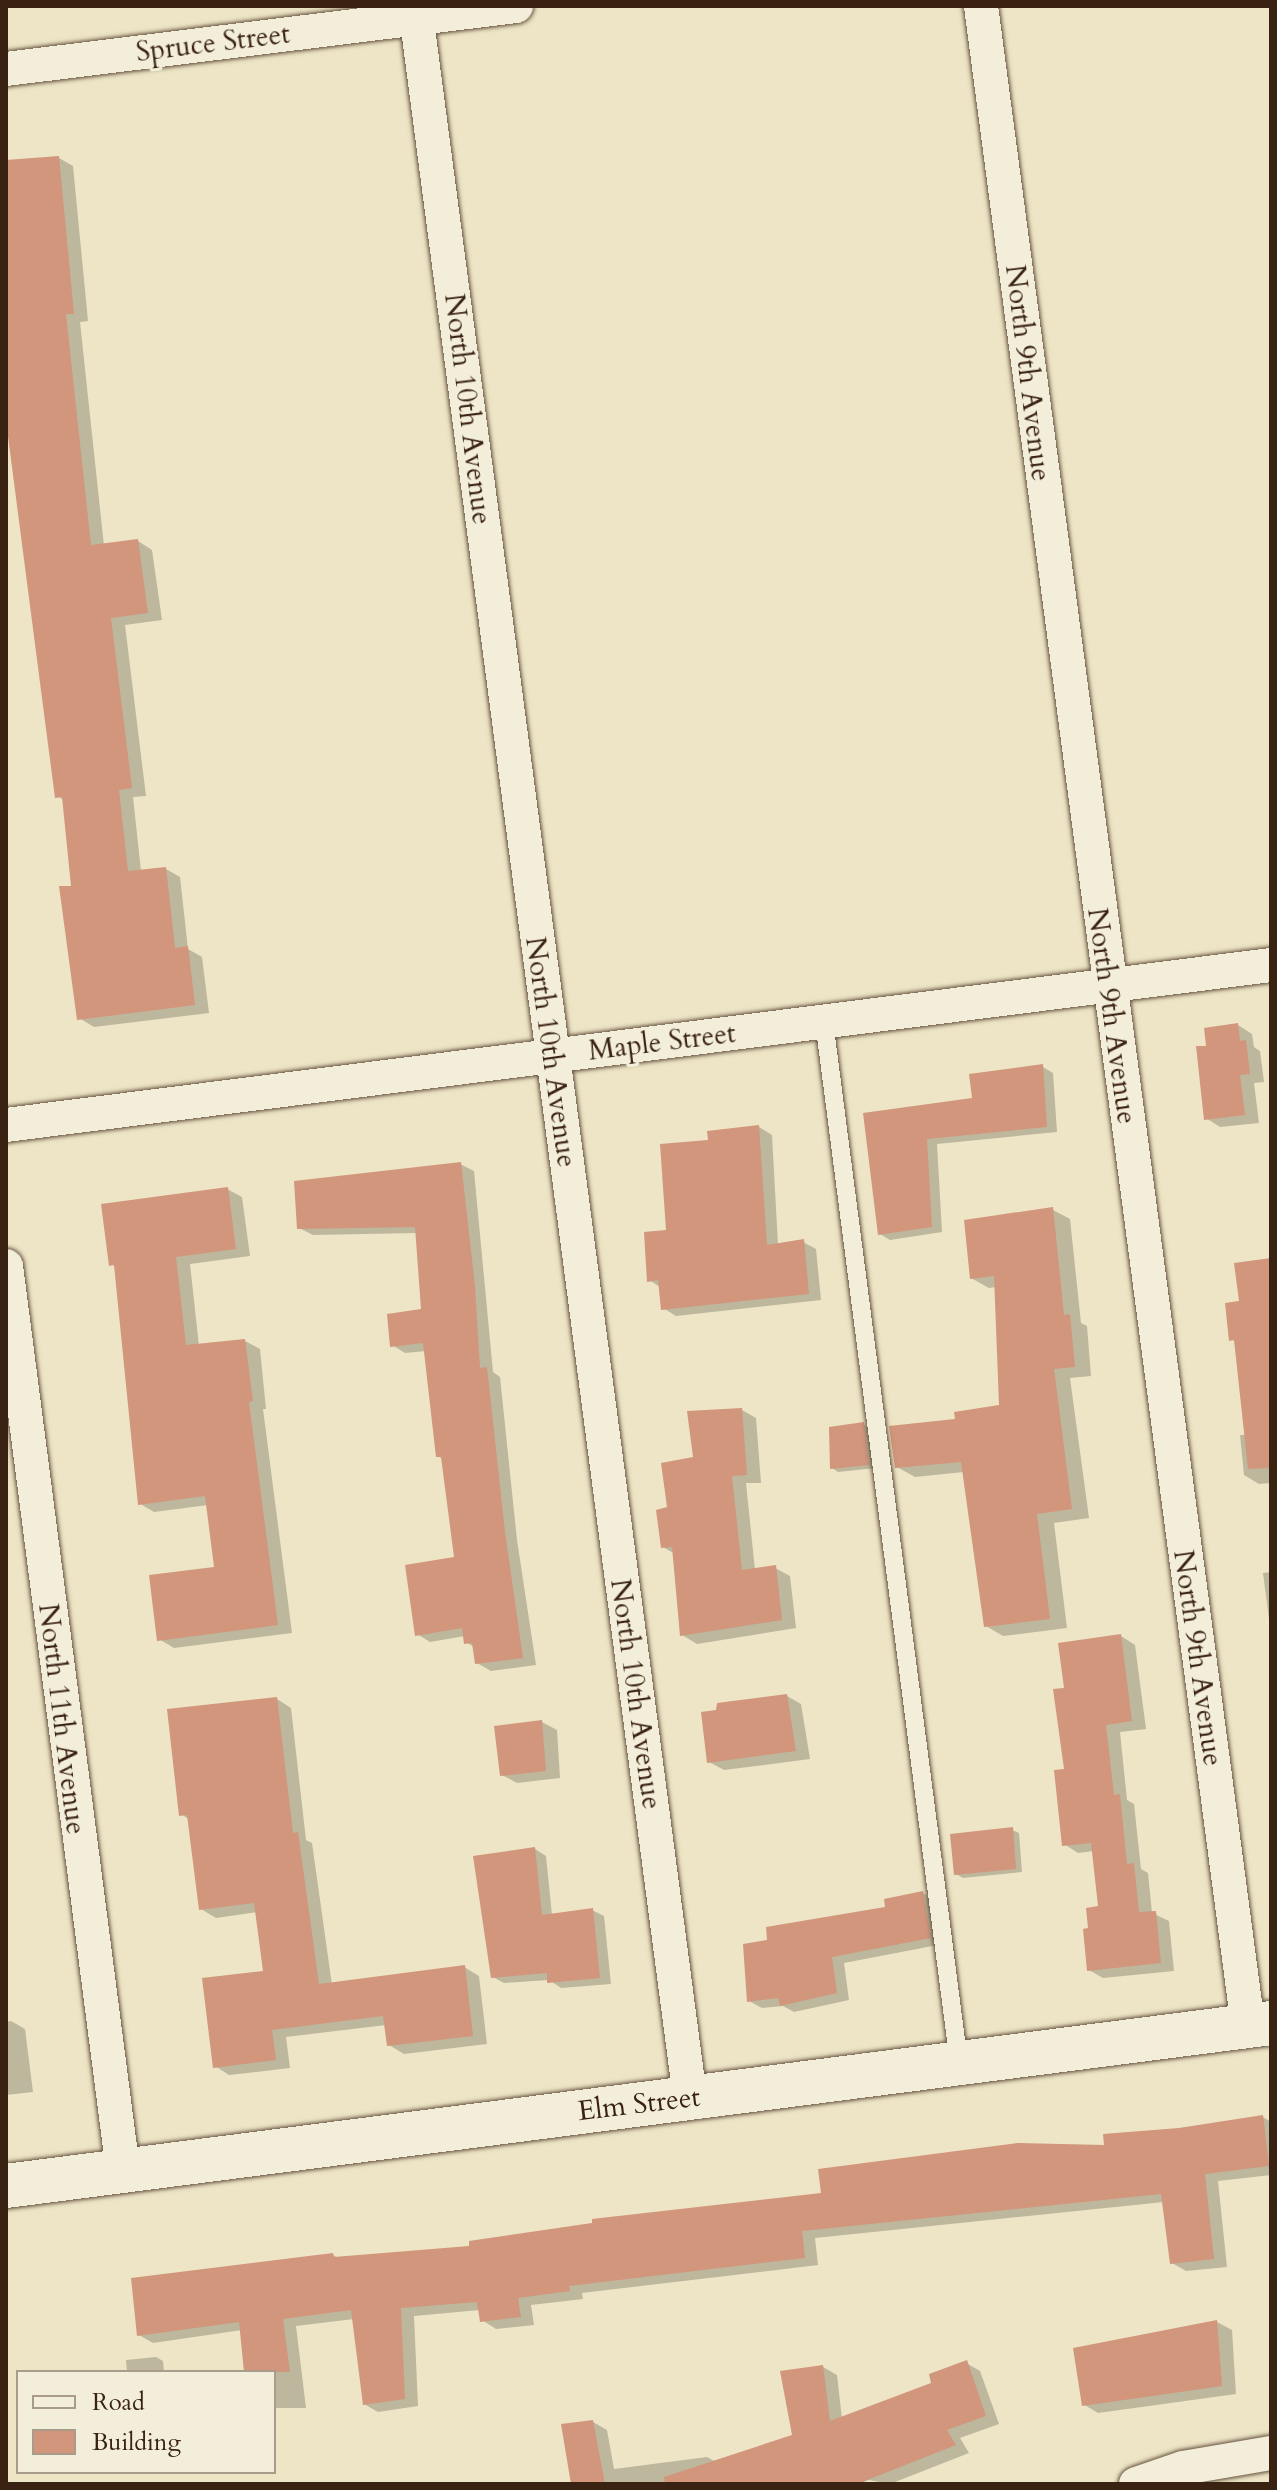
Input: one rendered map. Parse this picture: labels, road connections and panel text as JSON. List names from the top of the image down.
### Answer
{
  "streets": {
    "street": [
      "Spruce Street",
      "North 9th Avenue",
      "North 10th Avenue",
      "Maple Street",
      "North 11th Avenue",
      "Elm Street"
    ]
  },
  "crossings": [
    ["Spruce Street", "North 10th Avenue"],
    ["North 9th Avenue", "Maple Street"],
    ["North 9th Avenue", "Elm Street"],
    ["North 10th Avenue", "Maple Street"],
    ["North 10th Avenue", "Elm Street"],
    ["North 11th Avenue", "Elm Street"]
  ],
  "legend": ["Road", "Building"]
}
